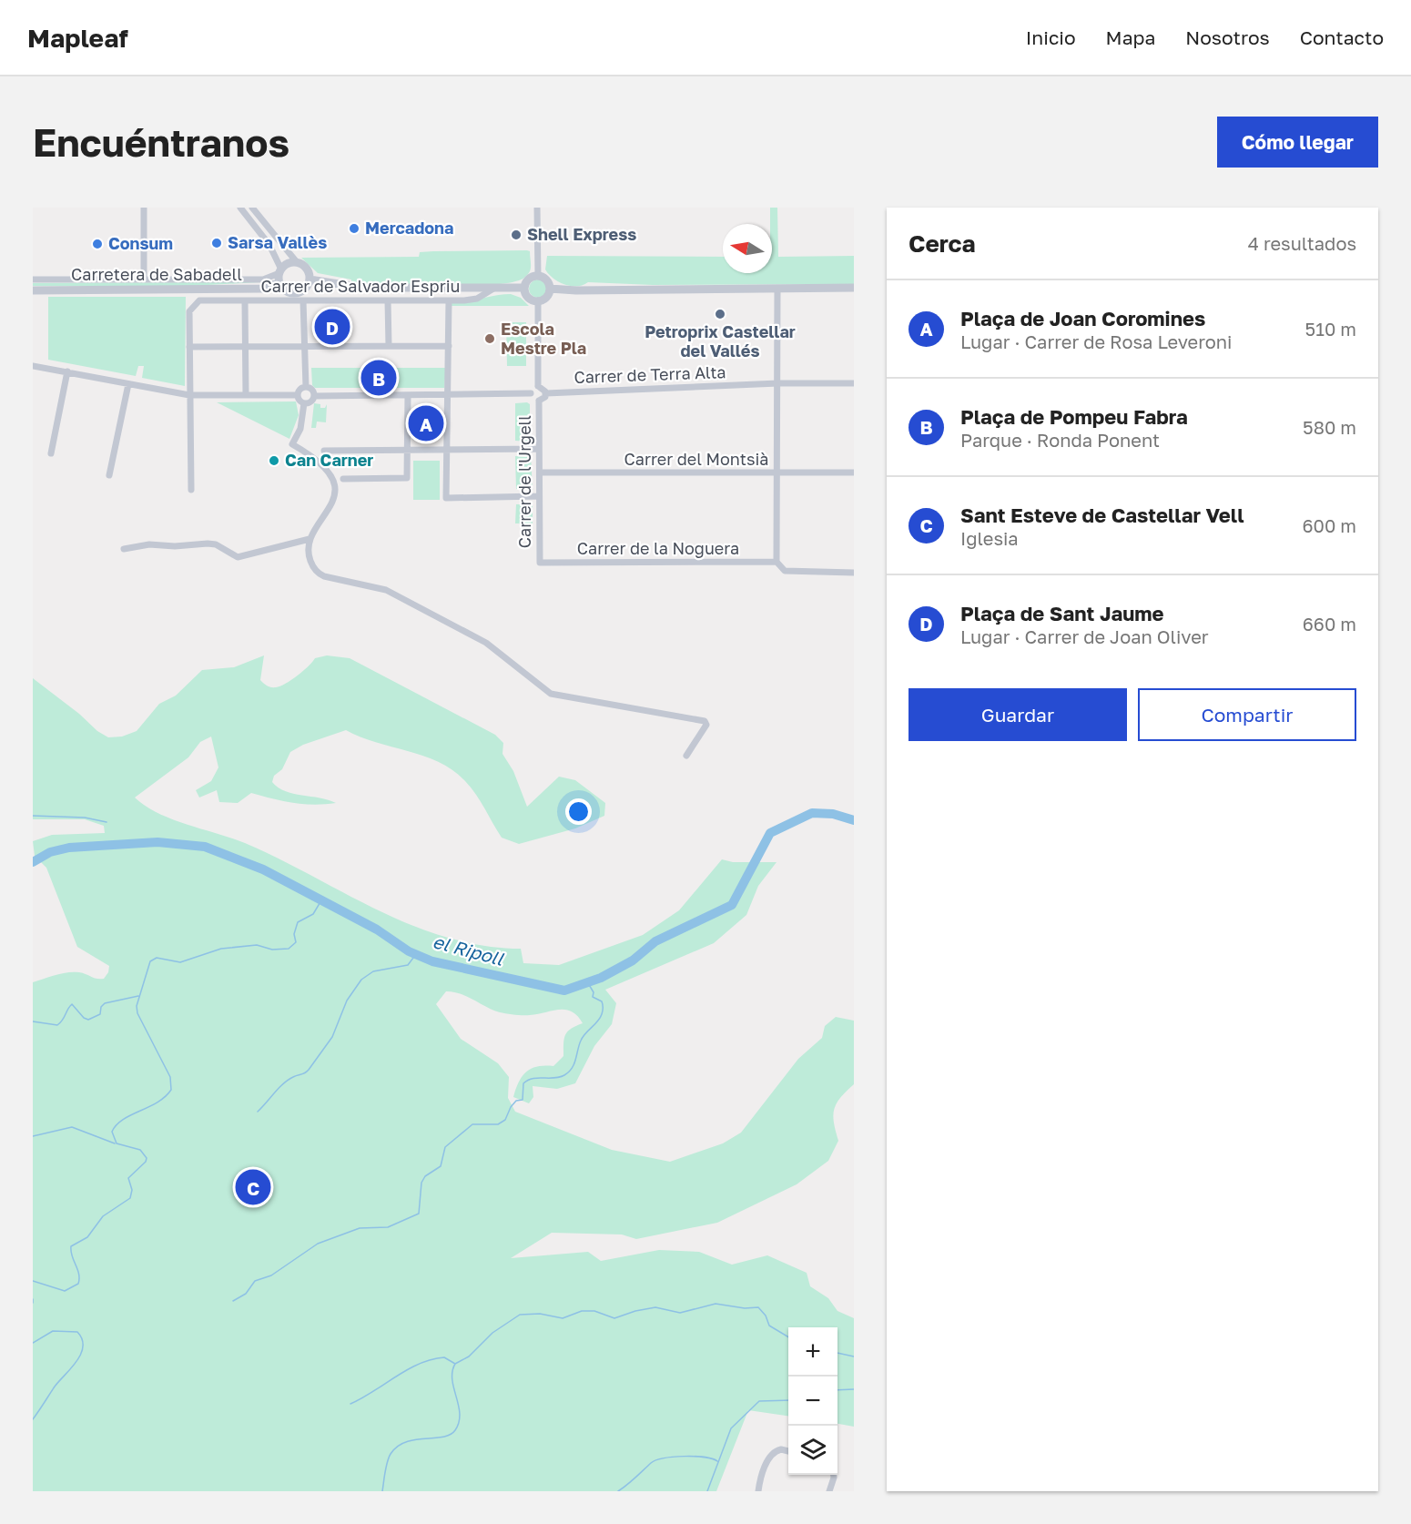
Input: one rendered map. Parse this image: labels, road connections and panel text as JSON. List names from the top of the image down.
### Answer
{
  "streets": {
    "street": [
      "Carretera de Sabadell",
      "Carrer de Salvador Espriu",
      "Carrer de Terra Alta",
      "Carrer del Montsià",
      "Carrer de l'Urgell",
      "Carrer de la Noguera"
    ]
  },
  "crossings": [
    ["Carrer de Terra Alta", "Carrer de l'Urgell"],
    ["Carrer del Montsià", "Carrer de l'Urgell"],
    ["Carrer de l'Urgell", "Carrer de la Noguera"]
  ],
  "water": ["el Ripoll"],
  "places": [
    "Mercadona",
    "Shell Express",
    "Sarsa Vallès",
    "Consum",
    "Petroprix Castellar del Vallés",
    "Escola Mestre Pla",
    "Can Carner"
  ],
  "north": "left",
  "page": {
    "header": "Mapleaf",
    "nav": [
      "Inicio",
      "Mapa",
      "Nosotros",
      "Contacto"
    ],
    "buttons": [
      "Cómo llegar",
      ["Guardar", "Compartir"]
    ],
    "title": "Encuéntranos",
    "heading": ["Cerca", "4 resultados"],
    "list": [
      {
        "mark": "A",
        "name": "Plaça de Joan Coromines",
        "note": "Lugar · Carrer de Rosa Leveroni",
        "value": "510 m"
      },
      {
        "mark": "B",
        "name": "Plaça de Pompeu Fabra",
        "note": "Parque · Ronda Ponent",
        "value": "580 m"
      },
      {
        "mark": "C",
        "name": "Sant Esteve de Castellar Vell",
        "note": "Iglesia",
        "value": "600 m"
      },
      {
        "mark": "D",
        "name": "Plaça de Sant Jaume",
        "note": "Lugar · Carrer de Joan Oliver",
        "value": "660 m"
      }
    ],
    "pins": [
      "D",
      "B",
      "A",
      "C"
    ],
    "map_buttons": ["+", "−"]
  }
}
